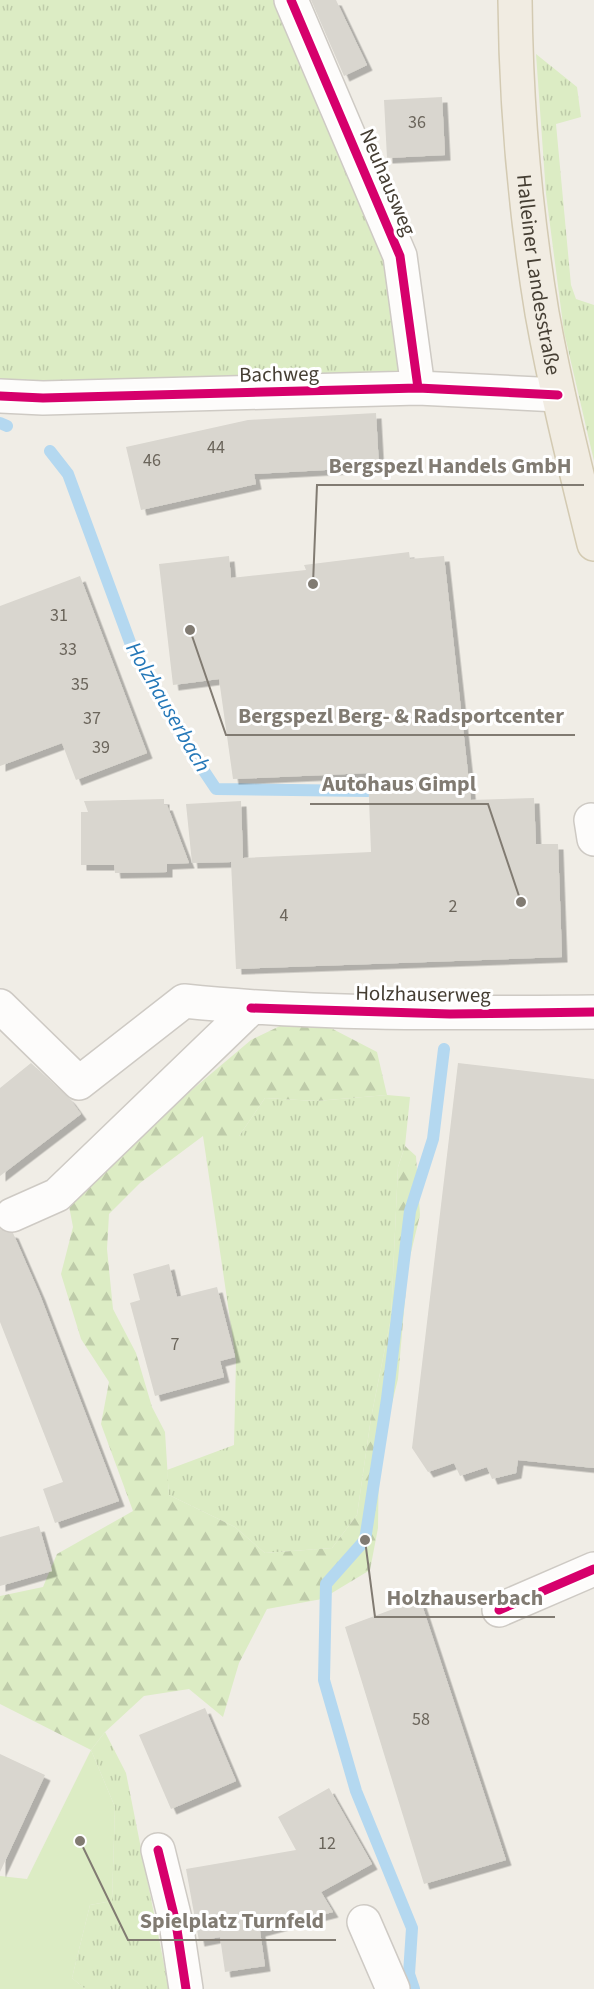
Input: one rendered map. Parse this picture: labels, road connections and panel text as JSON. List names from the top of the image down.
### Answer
{
  "streets": {
    "main road": ["Halleiner Landesstraße"],
    "street": ["Neuhausweg", "Bachweg", "Holzhauserweg"]
  },
  "crossings": [
    ["Neuhausweg", "Bachweg"],
    ["Halleiner Landesstraße", "Bachweg"]
  ],
  "water": ["Holzhauserbach"],
  "places": [
    "Bergspezl Handels GmbH",
    "Bergspezl Berg- & Radsportcenter",
    "Autohaus Gimpl",
    "Holzhauserbach",
    "Spielplatz Turnfeld"
  ],
  "house_numbers": [
    "36",
    "44",
    "46",
    "31",
    "33",
    "35",
    "37",
    "39",
    "2",
    "4",
    "7",
    "58",
    "12"
  ]
}
